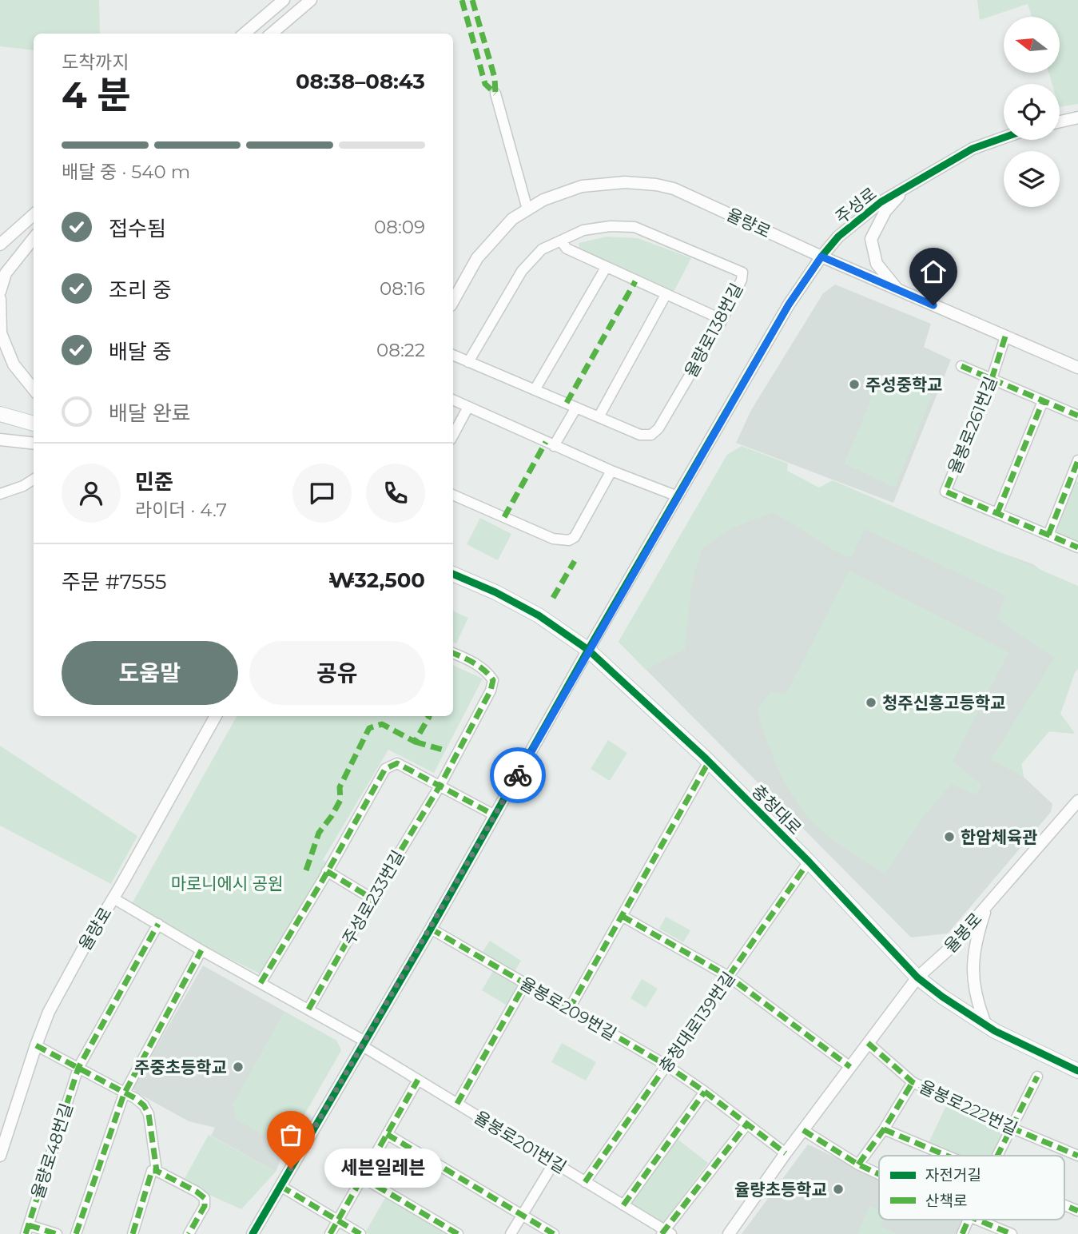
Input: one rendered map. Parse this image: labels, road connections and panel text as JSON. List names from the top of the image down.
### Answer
{
  "streets": {
    "main road": ["충청대로"],
    "street": [
      "주성로",
      "율량로",
      "율량로138번길",
      "율봉로261번길",
      "주성로233번길",
      "율봉로",
      "율봉로209번길",
      "충청대로139번길",
      "율봉로222번길",
      "율봉로201번길",
      "율량로48번길"
    ]
  },
  "crossings": [
    ["주성로", "율량로"],
    ["주성로", "충청대로"],
    ["주성로", "율봉로209번길"],
    ["주성로", "율봉로201번길"],
    ["율량로", "율봉로261번길"],
    ["충청대로", "율봉로"],
    ["충청대로", "충청대로139번길"],
    ["율봉로", "율봉로209번길"],
    ["율봉로", "율봉로222번길"],
    ["율봉로209번길", "충청대로139번길"],
    ["율봉로209번길", "율봉로201번길"],
    ["충청대로139번길", "율봉로201번길"]
  ],
  "parks": ["마로니에시 공원"],
  "places": [
    "주성중학교",
    "청주신흥고등학교",
    "한암체육관",
    "주중초등학교",
    "세븐일레븐",
    "율량초등학교"
  ],
  "legend": ["자전거길", "산책로"],
  "north": "left",
  "page": {
    "heading": ["4 분", "도착까지", "08:38–08:43"],
    "panel": [
      "민준",
      "라이더 · 4.7",
      "주문 #7555",
      "₩32,500"
    ],
    "bar": "배달 중 · 540 m",
    "list": [
      ["접수됨", "08:09"],
      ["조리 중", "08:16"],
      ["배달 중", "08:22"],
      "배달 완료"
    ],
    "buttons": ["도움말", "공유"],
    "bubble": "세븐일레븐"
  }
}
